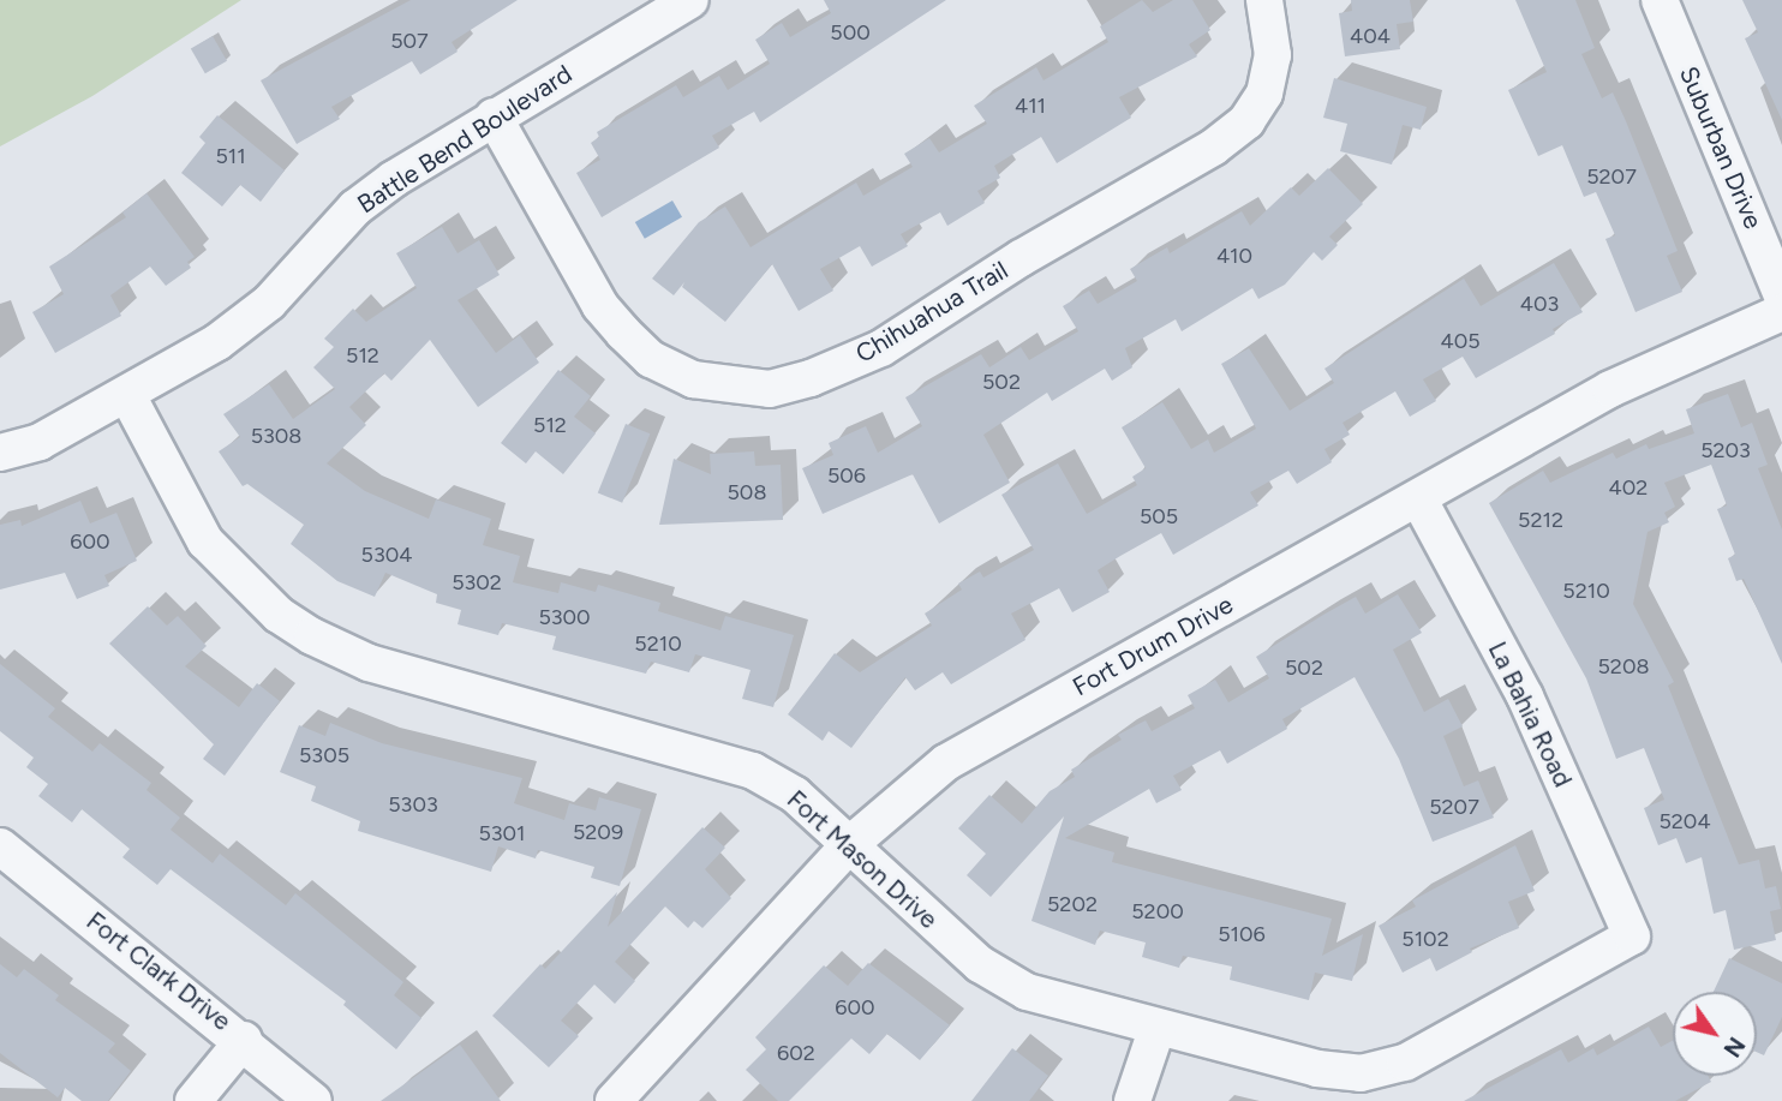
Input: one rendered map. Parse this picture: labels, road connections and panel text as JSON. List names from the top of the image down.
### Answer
{
  "streets": {
    "street": [
      "Battle Bend Boulevard",
      "Suburban Drive",
      "Chihuahua Trail",
      "Fort Drum Drive",
      "La Bahia Road",
      "Fort Mason Drive",
      "Fort Clark Drive"
    ]
  },
  "crossings": [
    ["Battle Bend Boulevard", "Chihuahua Trail"],
    ["Battle Bend Boulevard", "Fort Mason Drive"],
    ["Fort Drum Drive", "La Bahia Road"],
    ["Fort Drum Drive", "Fort Mason Drive"],
    ["La Bahia Road", "Fort Mason Drive"]
  ],
  "house_numbers": [
    "500",
    "404",
    "507",
    "411",
    "511",
    "5207",
    "410",
    "403",
    "405",
    "512",
    "502",
    "512",
    "5308",
    "5203",
    "506",
    "402",
    "508",
    "505",
    "5212",
    "600",
    "5304",
    "5302",
    "5210",
    "5300",
    "5210",
    "5208",
    "502",
    "5305",
    "5303",
    "5207",
    "5204",
    "5209",
    "5301",
    "5202",
    "5200",
    "5106",
    "5102",
    "600",
    "602"
  ],
  "north": "bottom right"
}
